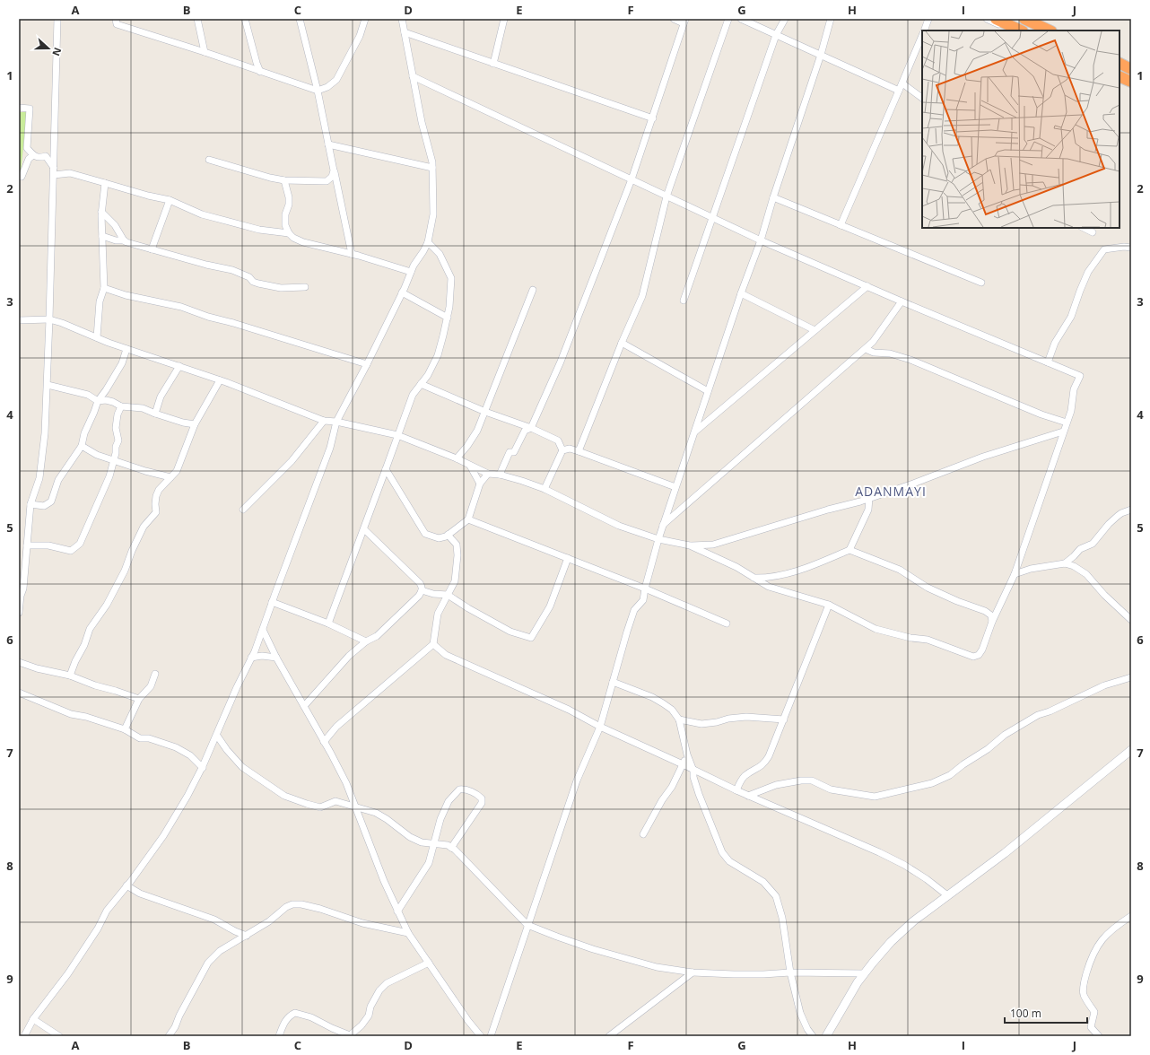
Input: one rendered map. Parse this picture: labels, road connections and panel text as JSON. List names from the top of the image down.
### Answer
{
  "districts": ["ADANMAYI"],
  "scale_bar": "100 m",
  "north": "right",
  "grid": {
    "columns": [
      "A",
      "B",
      "C",
      "D",
      "E",
      "F",
      "G",
      "H",
      "I",
      "J"
    ],
    "rows": [
      "1",
      "2",
      "3",
      "4",
      "5",
      "6",
      "7",
      "8",
      "9"
    ]
  }
}
